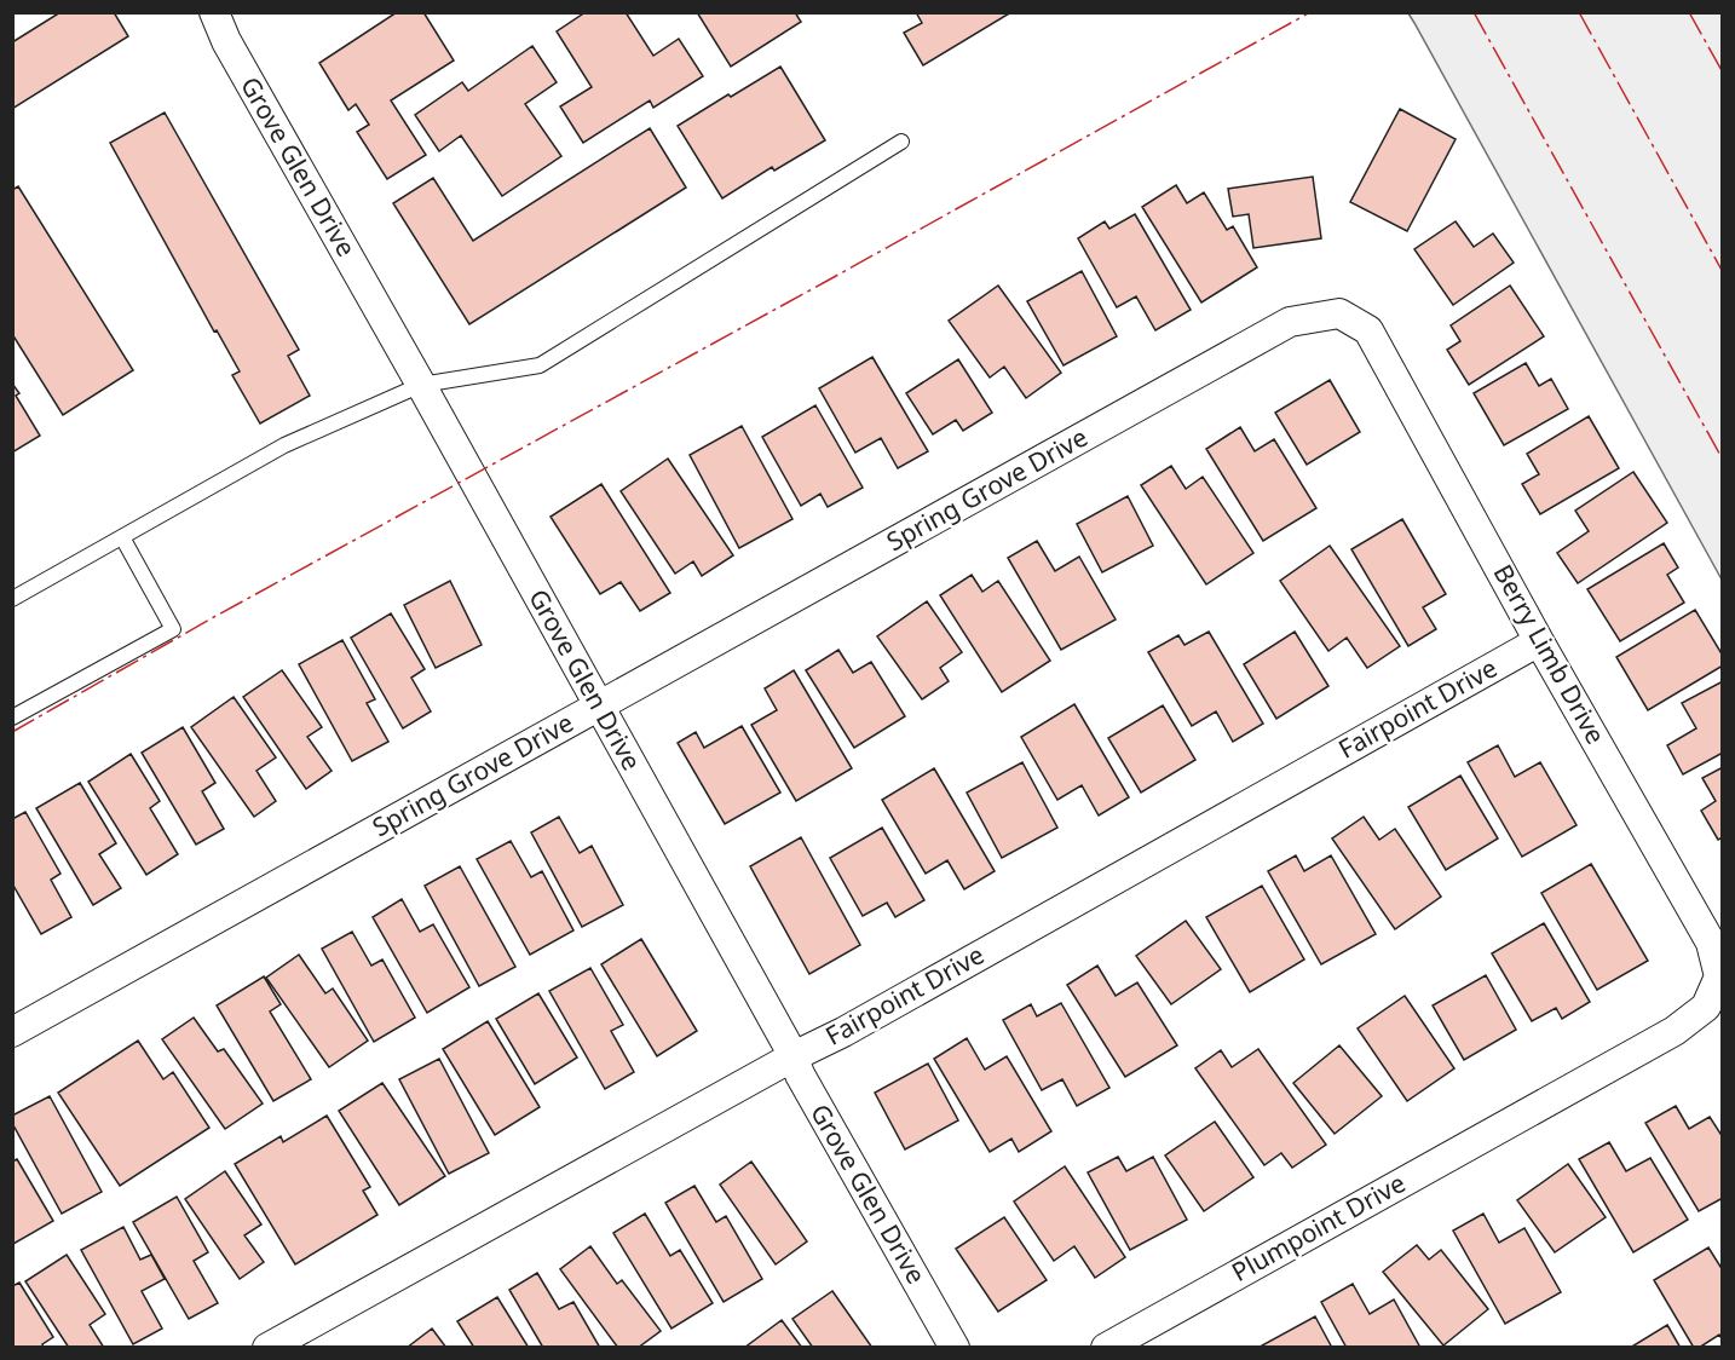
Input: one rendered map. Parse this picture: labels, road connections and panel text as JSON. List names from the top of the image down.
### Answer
{
  "streets": {
    "street": [
      "Grove Glen Drive",
      "Spring Grove Drive",
      "Berry Limb Drive",
      "Fairpoint Drive",
      "Plumpoint Drive"
    ]
  },
  "crossings": [
    ["Grove Glen Drive", "Spring Grove Drive"],
    ["Grove Glen Drive", "Fairpoint Drive"],
    ["Spring Grove Drive", "Berry Limb Drive"],
    ["Berry Limb Drive", "Fairpoint Drive"],
    ["Berry Limb Drive", "Plumpoint Drive"]
  ]
}
